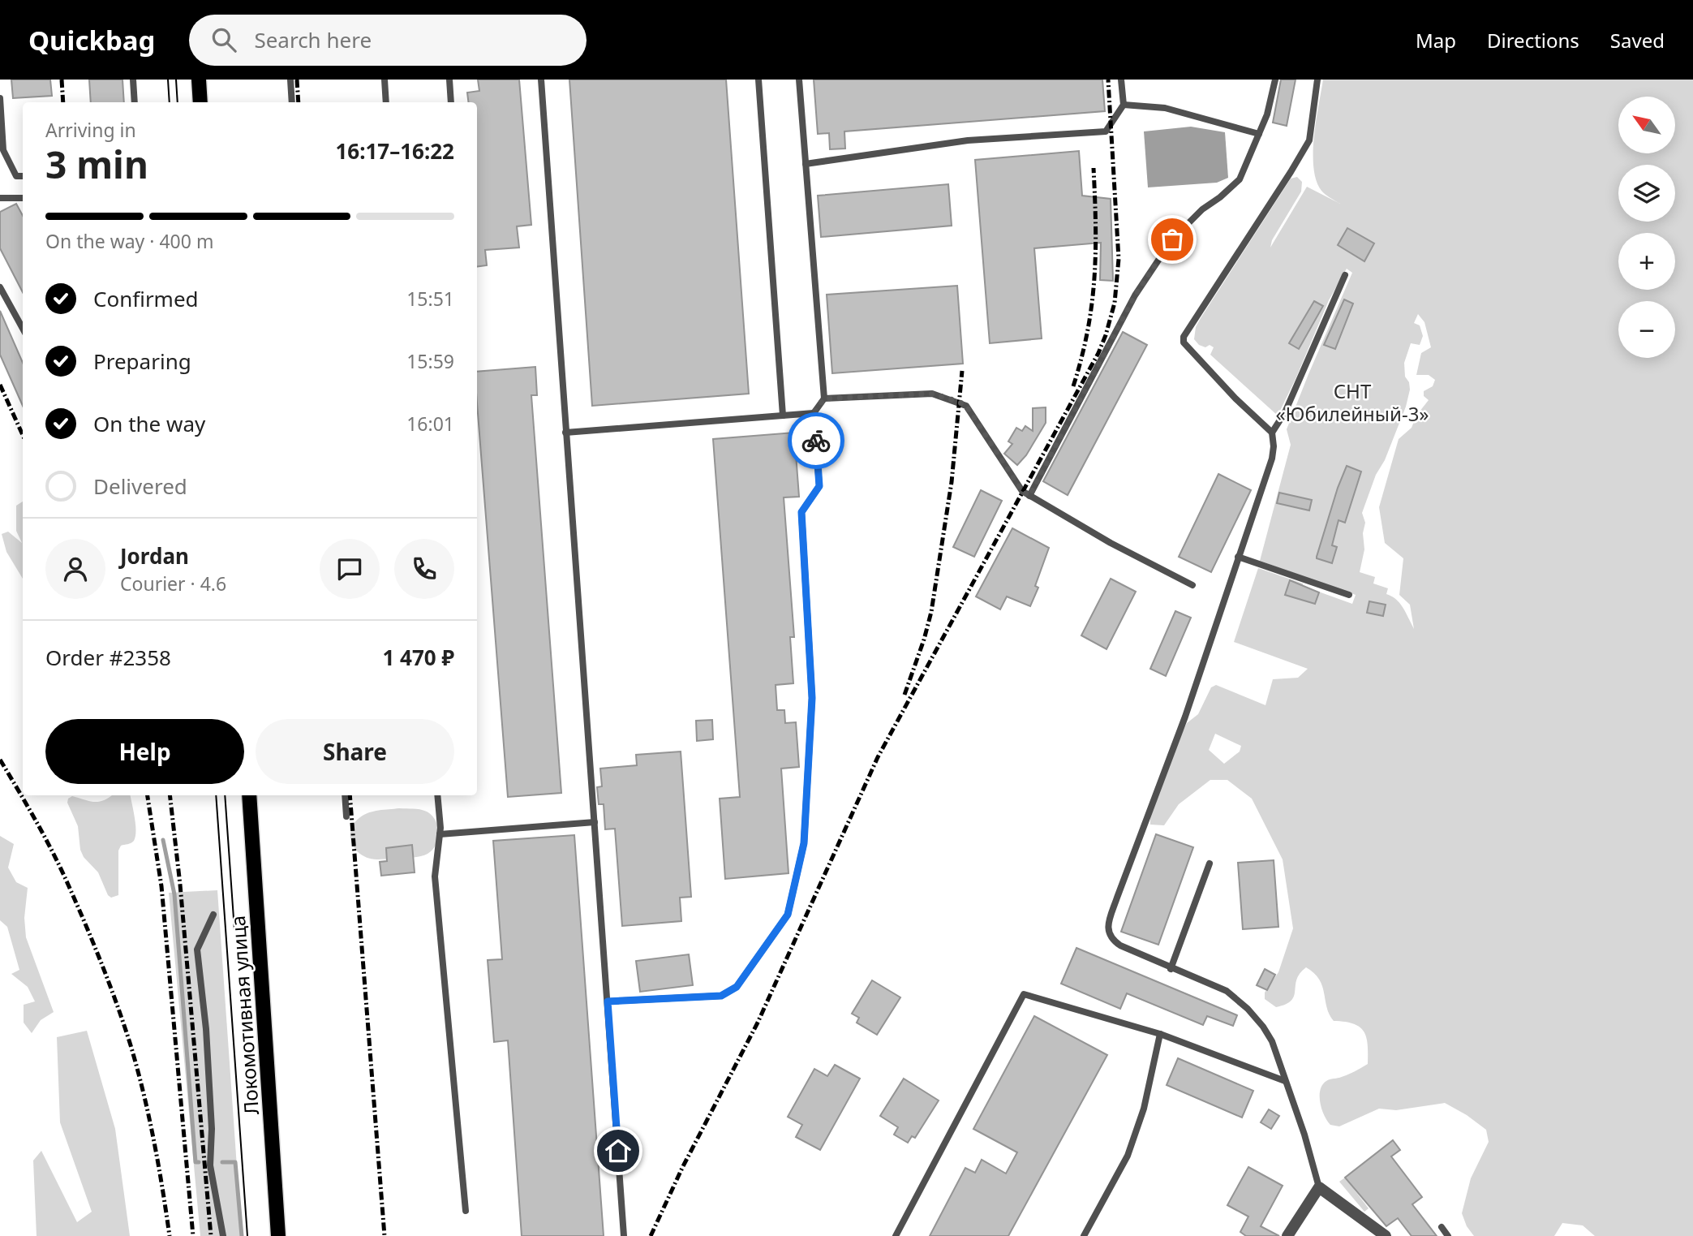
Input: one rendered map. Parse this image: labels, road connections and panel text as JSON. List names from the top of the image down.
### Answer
{
  "streets": {
    "main road": ["Локомотивная улица"]
  },
  "parks": ["СНТ «Юбилейный-3»"],
  "north": "top left",
  "page": {
    "header": "Quickbag",
    "search": "Search here",
    "nav": ["Map", "Directions", "Saved"],
    "map_buttons": ["+", "−"],
    "heading": ["3 min", "Arriving in", "16:17–16:22"],
    "panel": [
      "Jordan",
      "Courier · 4.6",
      "Order #2358",
      "1 470 ₽"
    ],
    "bar": "On the way · 400 m",
    "list": [
      ["Confirmed", "15:51"],
      ["Preparing", "15:59"],
      ["On the way", "16:01"],
      "Delivered"
    ],
    "buttons": ["Help", "Share"]
  }
}
